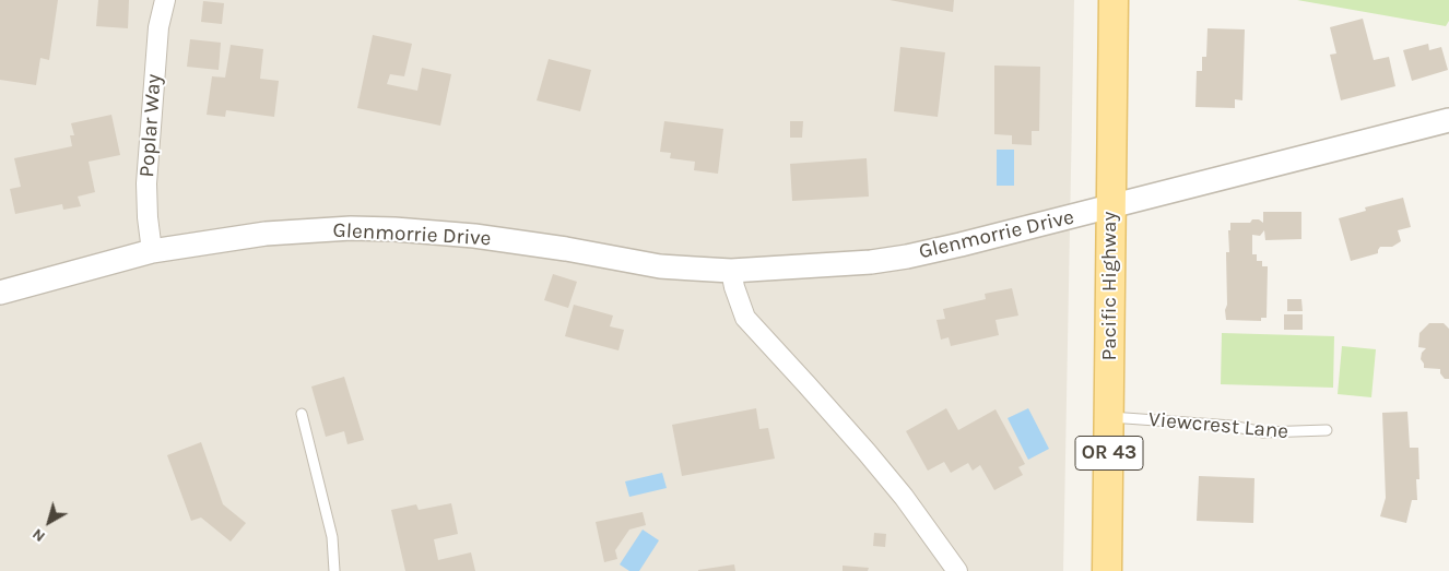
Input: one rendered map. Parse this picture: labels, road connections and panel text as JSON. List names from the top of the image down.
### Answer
{
  "streets": {
    "main road": ["Pacific Highway", "OR 43"],
    "street": ["Poplar Way", "Glenmorrie Drive"],
    "lane": ["Viewcrest Lane"]
  },
  "crossings": [
    ["Poplar Way", "Glenmorrie Drive"],
    ["Glenmorrie Drive", "Pacific Highway"],
    ["Pacific Highway", "Viewcrest Lane"]
  ],
  "north": "bottom left"
}
